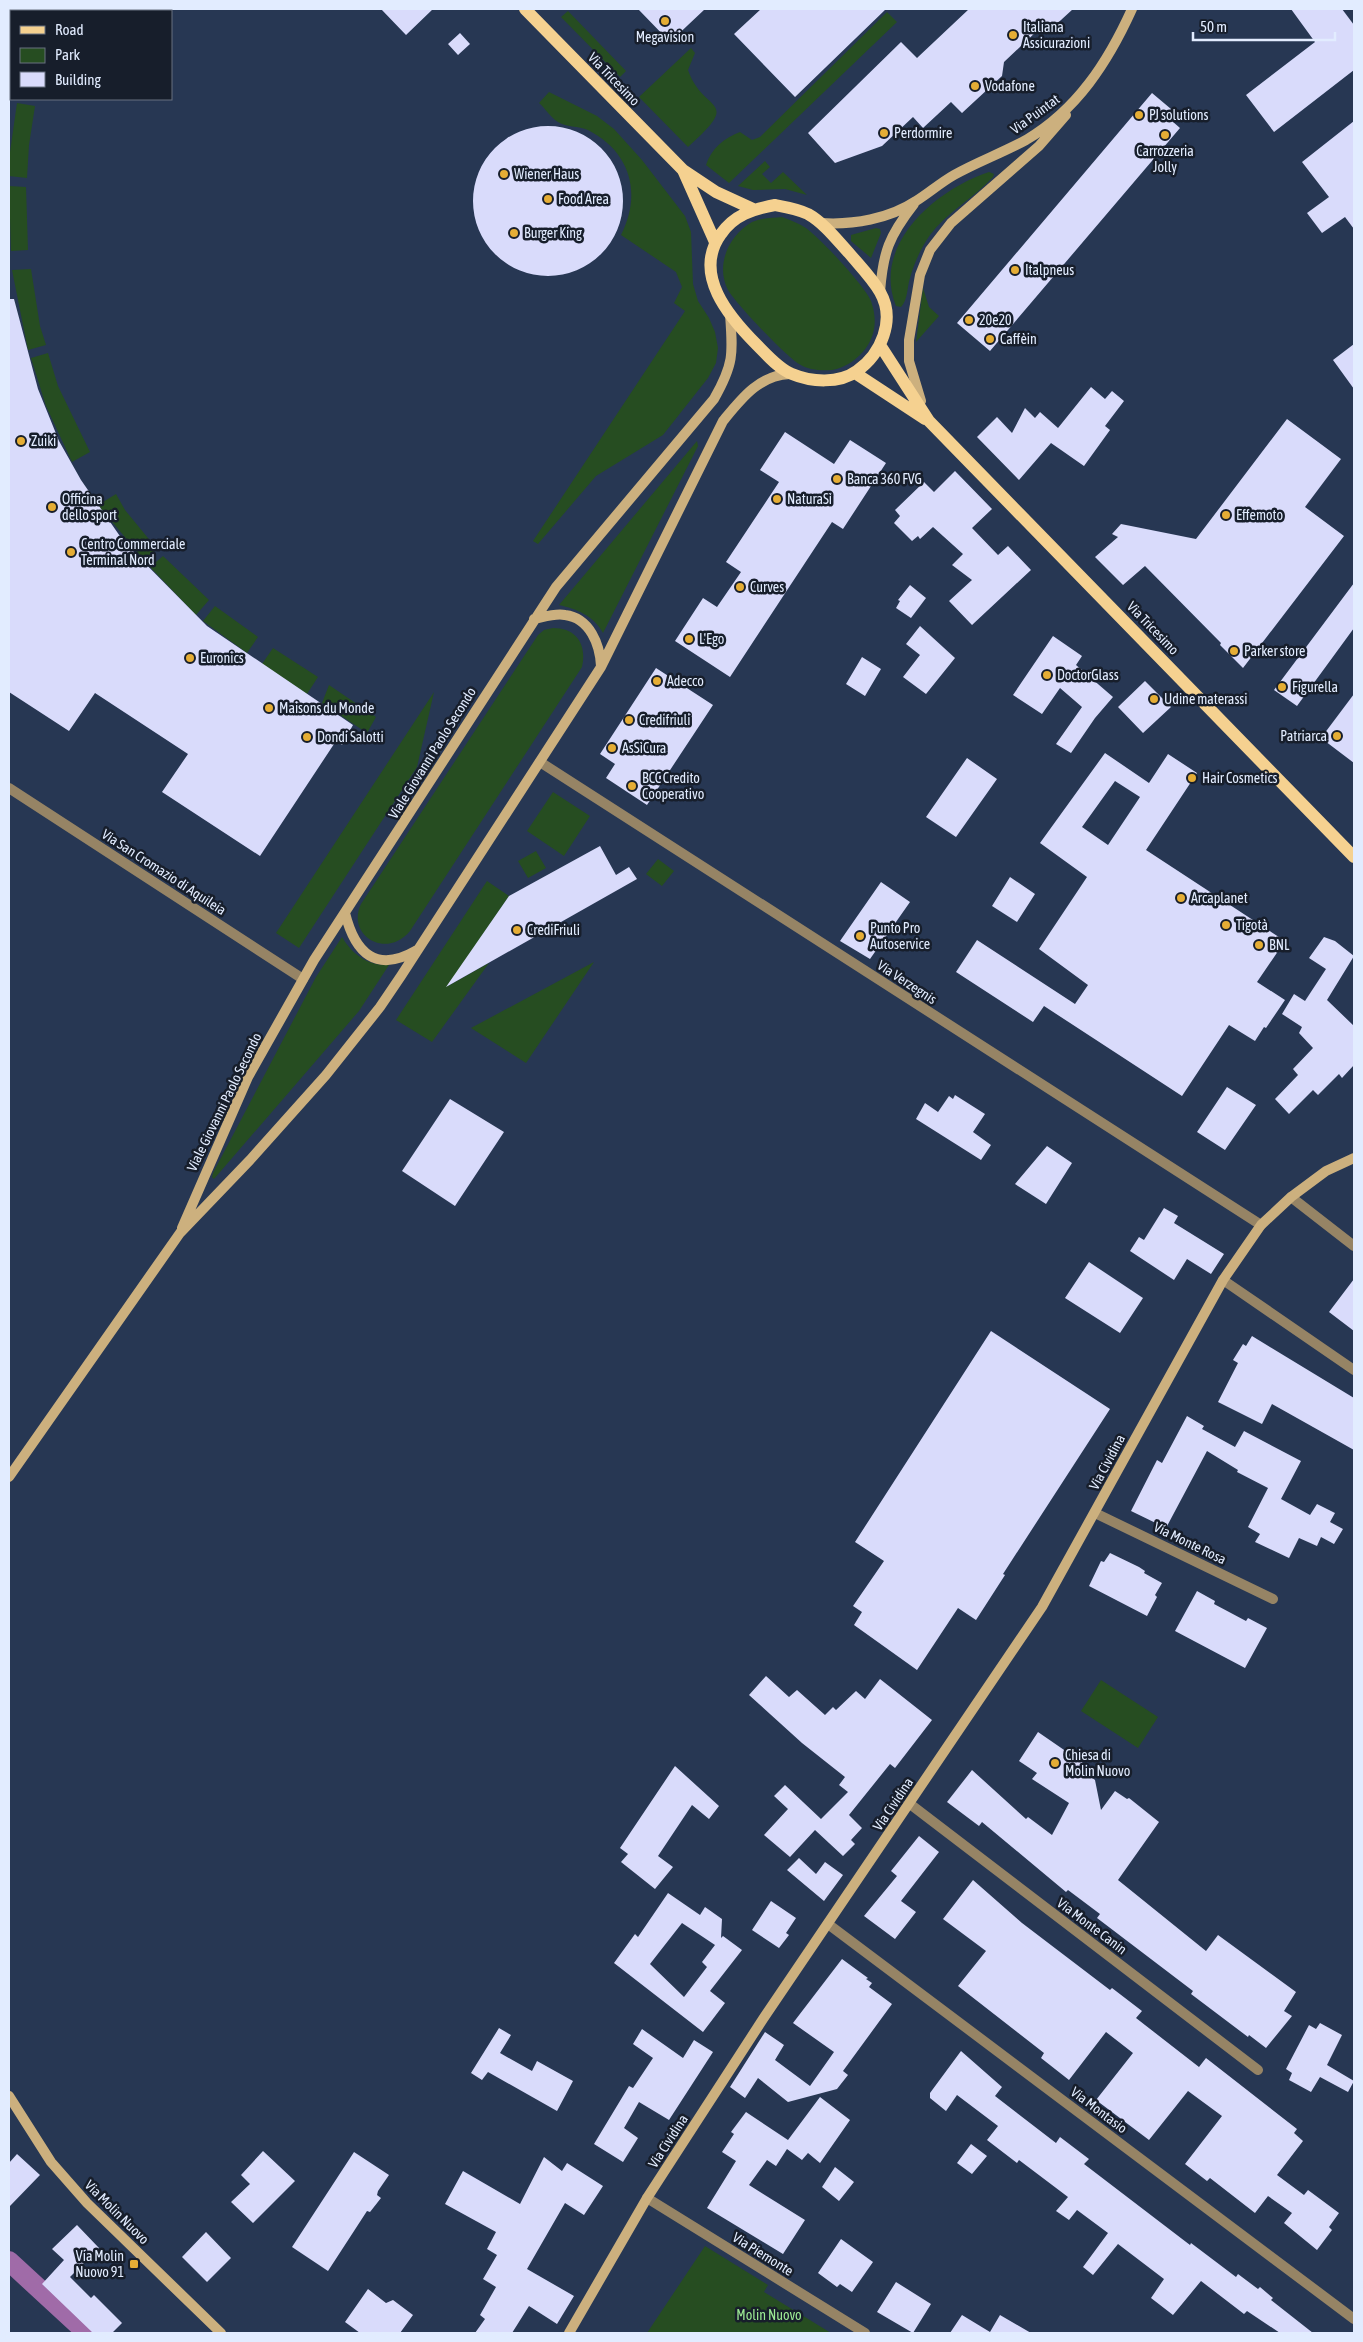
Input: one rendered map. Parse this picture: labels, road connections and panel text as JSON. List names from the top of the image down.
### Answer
{
  "streets": {
    "main road": [
      "Via Tricesimo",
      "Via Puintat",
      "Viale Giovanni Paolo Secondo",
      "Via Cividina",
      "Via Molin Nuovo"
    ],
    "street": [
      "Via San Cromazio di Aquileia",
      "Via Verzegnis",
      "Via Monte Rosa",
      "Via Monte Canin",
      "Via Montasio",
      "Via Piemonte"
    ]
  },
  "crossings": [
    ["Via Tricesimo", "Via Puintat"],
    ["Via Tricesimo", "Viale Giovanni Paolo Secondo"],
    ["Via Puintat", "Viale Giovanni Paolo Secondo"],
    ["Viale Giovanni Paolo Secondo", "Via San Cromazio di Aquileia"],
    ["Viale Giovanni Paolo Secondo", "Via Verzegnis"],
    ["Via Verzegnis", "Via Cividina"],
    ["Via Cividina", "Via Monte Rosa"],
    ["Via Cividina", "Via Monte Canin"],
    ["Via Cividina", "Via Montasio"],
    ["Via Cividina", "Via Piemonte"]
  ],
  "parks": ["Molin Nuovo"],
  "places": {
    "other": [
      "Megavision",
      "Italiana Assicurazioni",
      "Vodafone",
      "PJ solutions",
      "Perdormire",
      "Carrozzeria Jolly",
      "Wiener Haus",
      "Food Area",
      "Burger King",
      "Italpneus",
      "20e20",
      "Caffèin",
      "Zuiki",
      "Banca 360 FVG",
      "NaturaSì",
      "Officina dello sport",
      "Effemoto",
      "Centro Commerciale Terminal Nord",
      "Curves",
      "L'Ego",
      "Parker store",
      "Euronics",
      "DoctorGlass",
      "Adecco",
      "Figurella",
      "Udine materassi",
      "Maisons du Monde",
      "Credifriuli",
      "Patriarca",
      "Dondi Salotti",
      "AsSìCura",
      "Hair Cosmetics",
      "BCC Credito Cooperativo",
      "Arcaplanet",
      "Tigotà",
      "CrediFriuli",
      "Punto Pro Autoservice",
      "BNL",
      "Chiesa di Molin Nuovo"
    ],
    "transit": ["Via Molin Nuovo 91"]
  },
  "legend": ["Road", "Park", "Building"],
  "scale_bar": "50 m"
}
